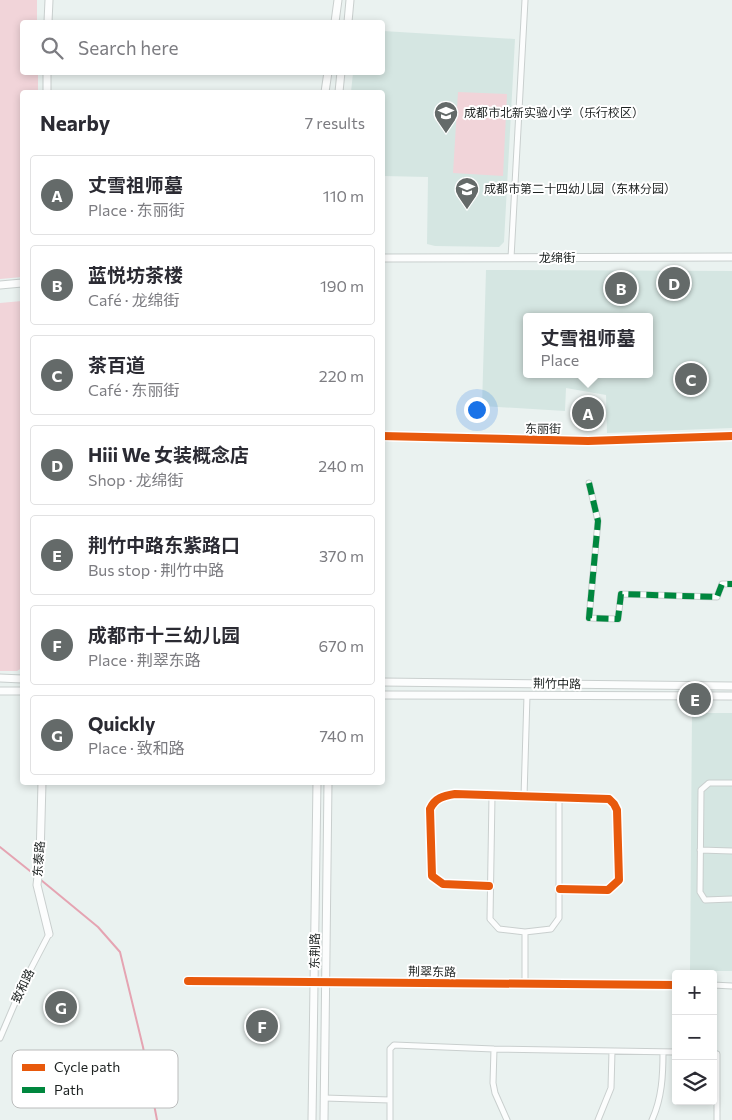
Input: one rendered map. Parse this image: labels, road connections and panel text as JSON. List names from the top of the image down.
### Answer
{
  "streets": {
    "street": [
      "龙绵街",
      "东丽街",
      "荆竹中路",
      "东泰路",
      "东荆路",
      "荆翠东路",
      "致和路"
    ]
  },
  "crossings": [
    ["东泰路", "致和路"],
    ["东荆路", "荆翠东路"]
  ],
  "places": {
    "school or university": ["成都市北新实验小学（乐行校区）", "成都市第二十四幼儿园（东林分园）"]
  },
  "legend": ["Cycle path", "Path"],
  "page": {
    "search": "Search here",
    "heading": ["Nearby", "7 results"],
    "list": [
      {
        "mark": "A",
        "name": "丈雪祖师墓",
        "note": "Place · 东丽街",
        "value": "110 m"
      },
      {
        "mark": "B",
        "name": "蓝悦坊茶楼",
        "note": "Café · 龙绵街",
        "value": "190 m"
      },
      {
        "mark": "C",
        "name": "茶百道",
        "note": "Café · 东丽街",
        "value": "220 m"
      },
      {
        "mark": "D",
        "name": "Hiii We 女装概念店",
        "note": "Shop · 龙绵街",
        "value": "240 m"
      },
      {
        "mark": "E",
        "name": "荆竹中路东紫路口",
        "note": "Bus stop · 荆竹中路",
        "value": "370 m"
      },
      {
        "mark": "F",
        "name": "成都市十三幼儿园",
        "note": "Place · 荆翠东路",
        "value": "670 m"
      },
      {
        "mark": "G",
        "name": "Quickly",
        "note": "Place · 致和路",
        "value": "740 m"
      }
    ],
    "pins": [
      "D",
      "B",
      "C",
      "A",
      "E",
      "G",
      "F"
    ],
    "popup": ["丈雪祖师墓", "Place"],
    "map_buttons": ["+", "−"]
  }
}
